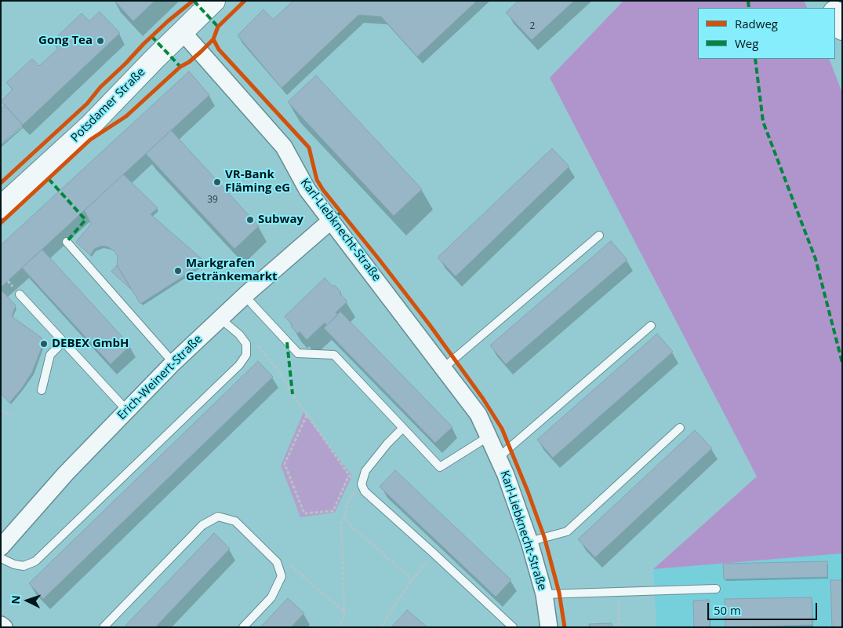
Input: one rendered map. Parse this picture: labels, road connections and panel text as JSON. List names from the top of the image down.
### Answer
{
  "streets": {
    "main road": ["Potsdamer Straße"],
    "street": ["Karl-Liebknecht-Straße", "Erich-Weinert-Straße"]
  },
  "crossings": [
    ["Potsdamer Straße", "Karl-Liebknecht-Straße"],
    ["Karl-Liebknecht-Straße", "Erich-Weinert-Straße"]
  ],
  "places": [
    "Gong Tea",
    "VR-Bank Fläming eG",
    "Subway",
    "Markgrafen Getränkemarkt",
    "DEBEX GmbH"
  ],
  "house_numbers": ["2", "39"],
  "legend": ["Radweg", "Weg"],
  "scale_bar": "50 m",
  "north": "left"
}
